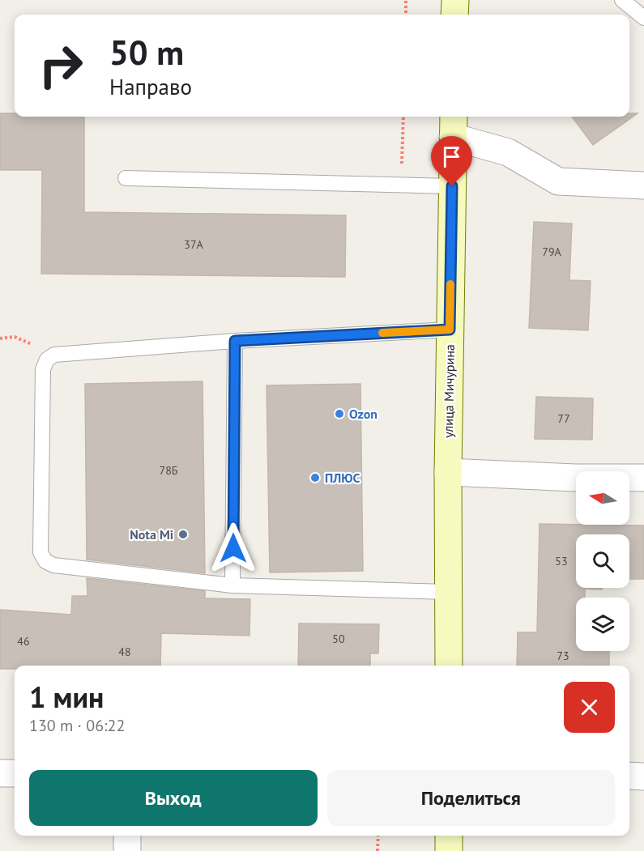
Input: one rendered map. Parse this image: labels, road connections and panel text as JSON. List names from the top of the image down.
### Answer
{
  "streets": {
    "main road": ["улица Мичурина"]
  },
  "places": ["Ozon", "ПЛЮС", "Nota Mi"],
  "house_numbers": [
    "37А",
    "79А",
    "77",
    "78Б",
    "53",
    "50",
    "46",
    "48",
    "73"
  ],
  "north": "left",
  "page": {
    "turn": ["50 m", "Направо"],
    "heading": ["1 мин", "130 m · 06:22"],
    "buttons": ["Выход", "Поделиться"]
  }
}
